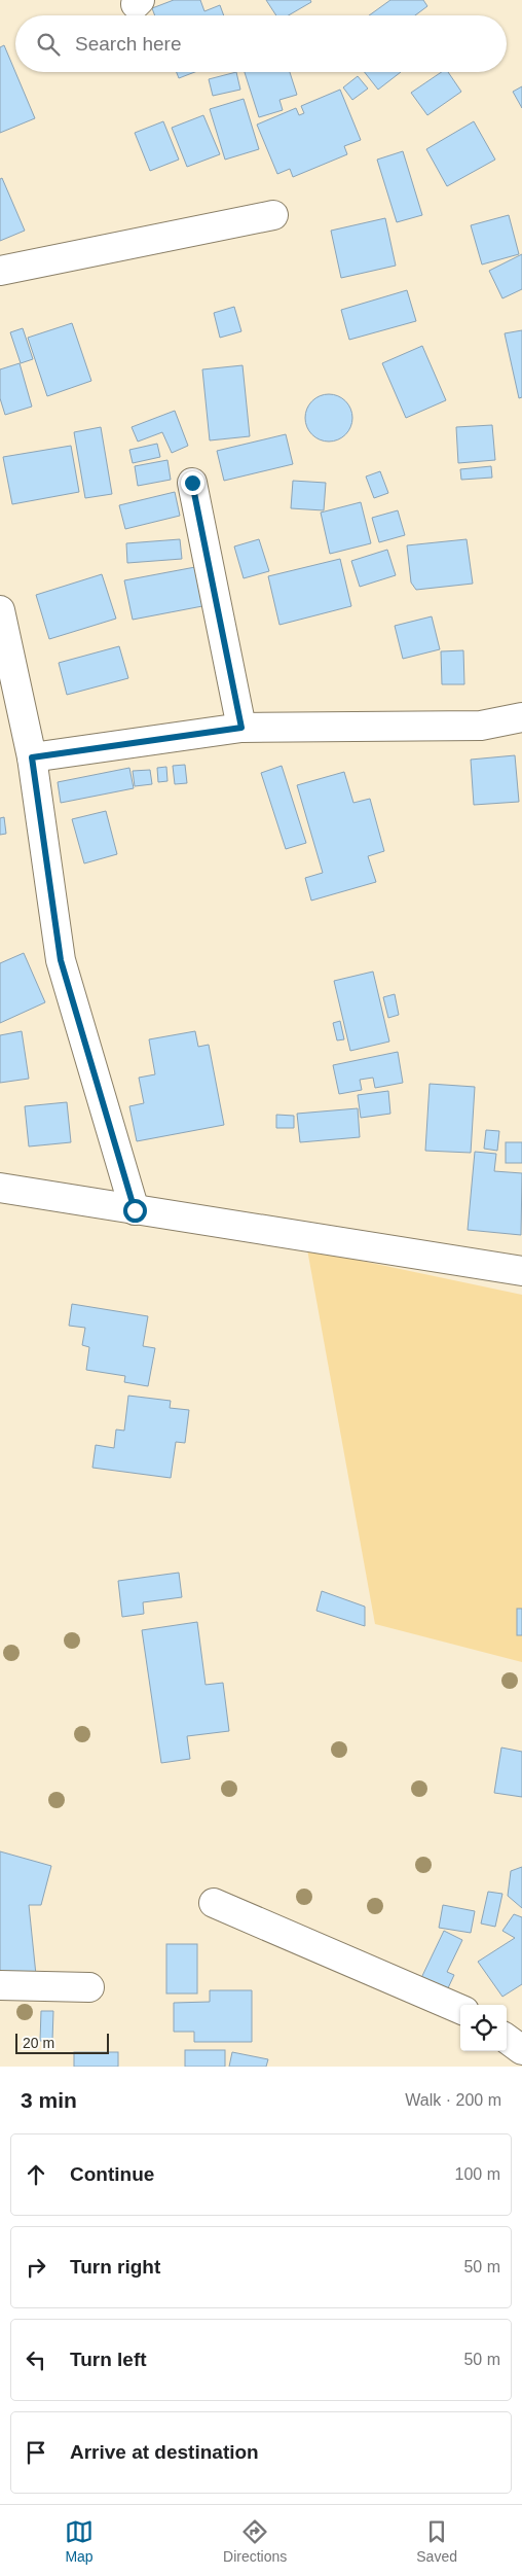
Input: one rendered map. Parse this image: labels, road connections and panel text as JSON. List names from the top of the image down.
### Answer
{
  "scale_bar": "20 m",
  "page": {
    "search": "Search here",
    "scale": "20 m",
    "heading": ["3 min", "Walk · 200 m"],
    "list": [
      ["Continue", "100 m"],
      ["Turn right", "50 m"],
      ["Turn left", "50 m"],
      "Arrive at destination"
    ],
    "nav": ["Map", "Directions", "Saved"]
  }
}
